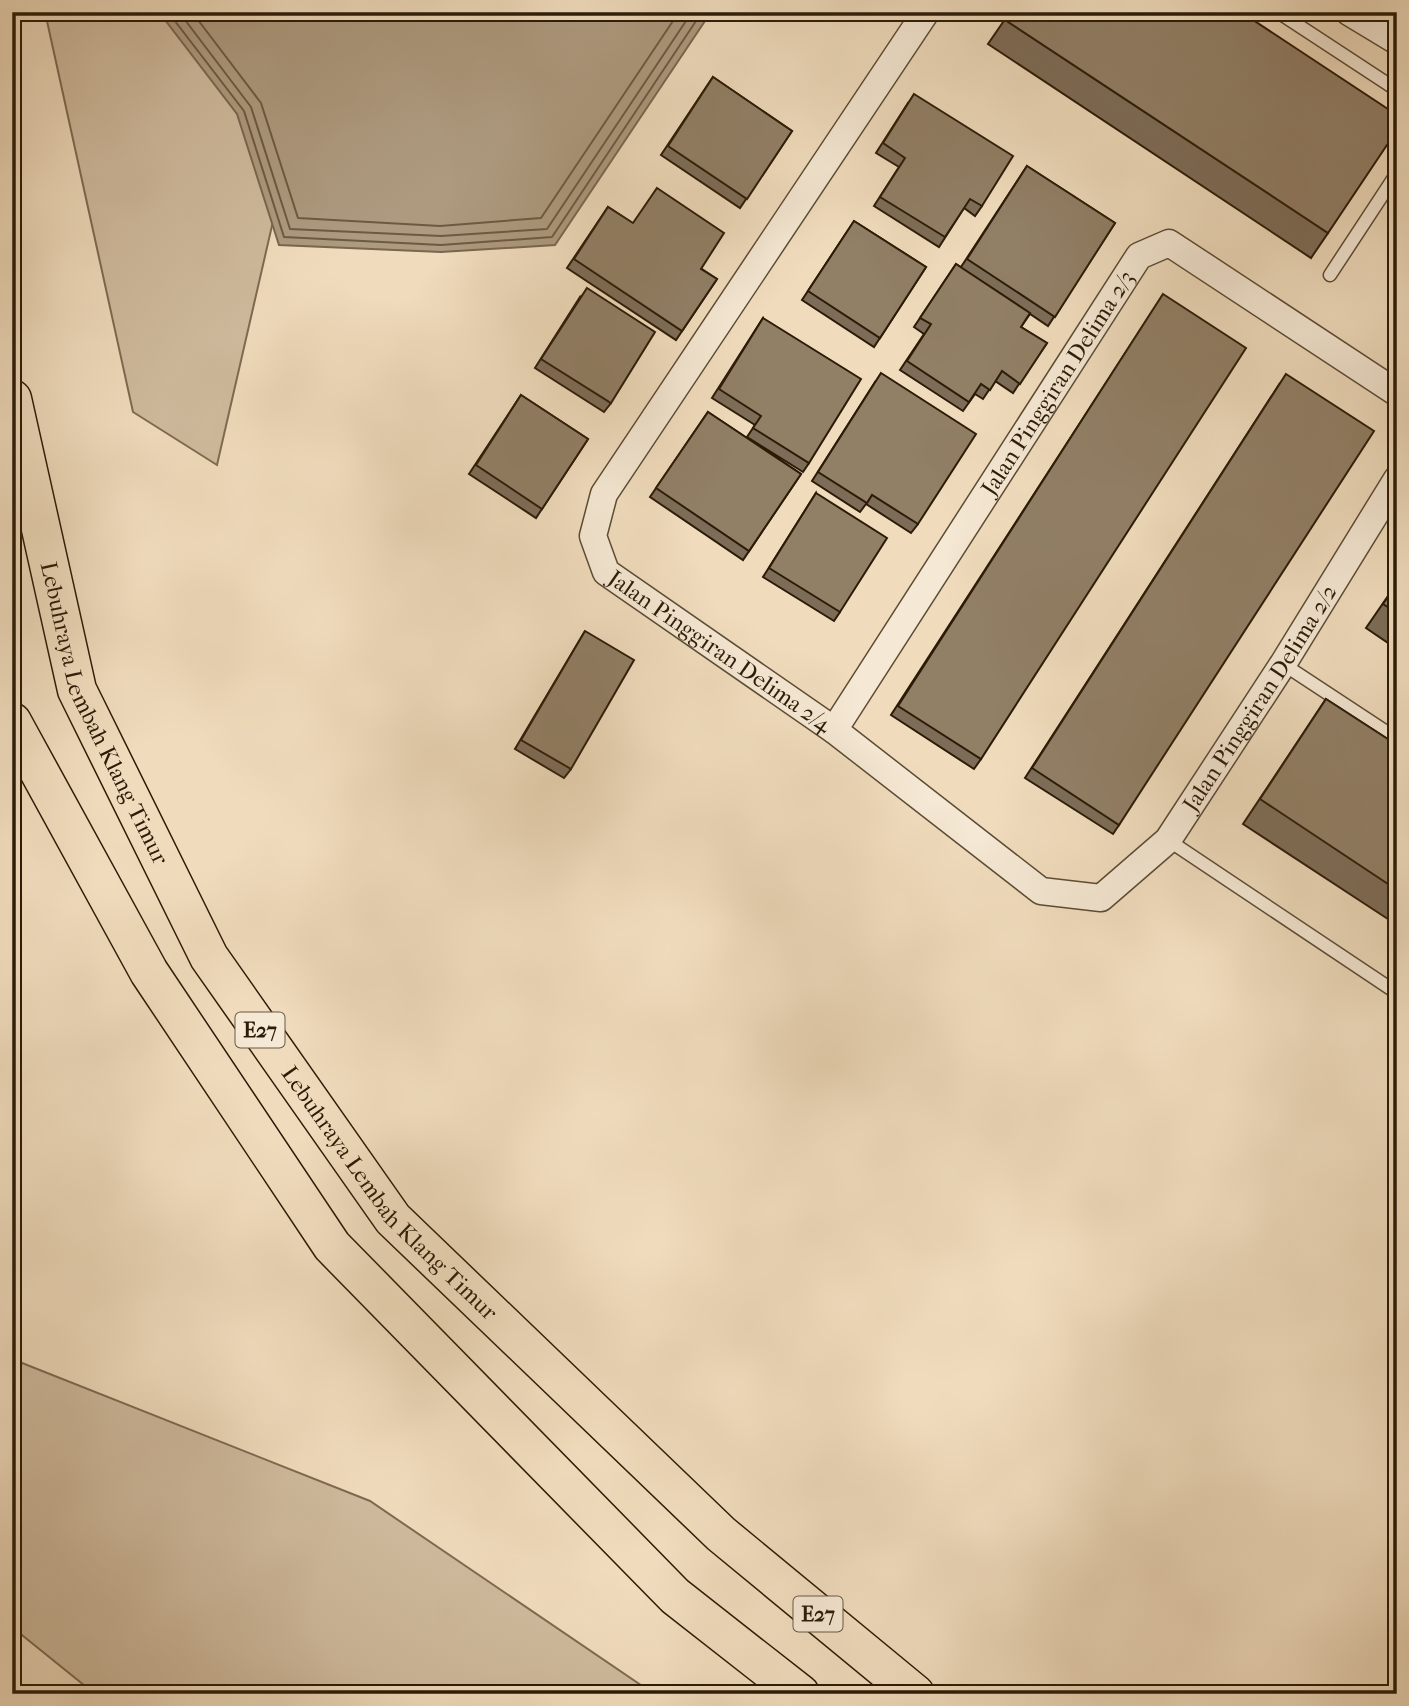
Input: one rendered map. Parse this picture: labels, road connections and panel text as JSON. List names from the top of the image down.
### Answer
{
  "streets": {
    "highway": ["Lebuhraya Lembah Klang Timur", "E27"],
    "street": ["Jalan Pinggiran Delima 2/3", "Jalan Pinggiran Delima 2/4", "Jalan Pinggiran Delima 2/2"]
  },
  "crossings": [
    ["Jalan Pinggiran Delima 2/3", "Jalan Pinggiran Delima 2/4"],
    ["Jalan Pinggiran Delima 2/4", "Jalan Pinggiran Delima 2/2"]
  ]
}
